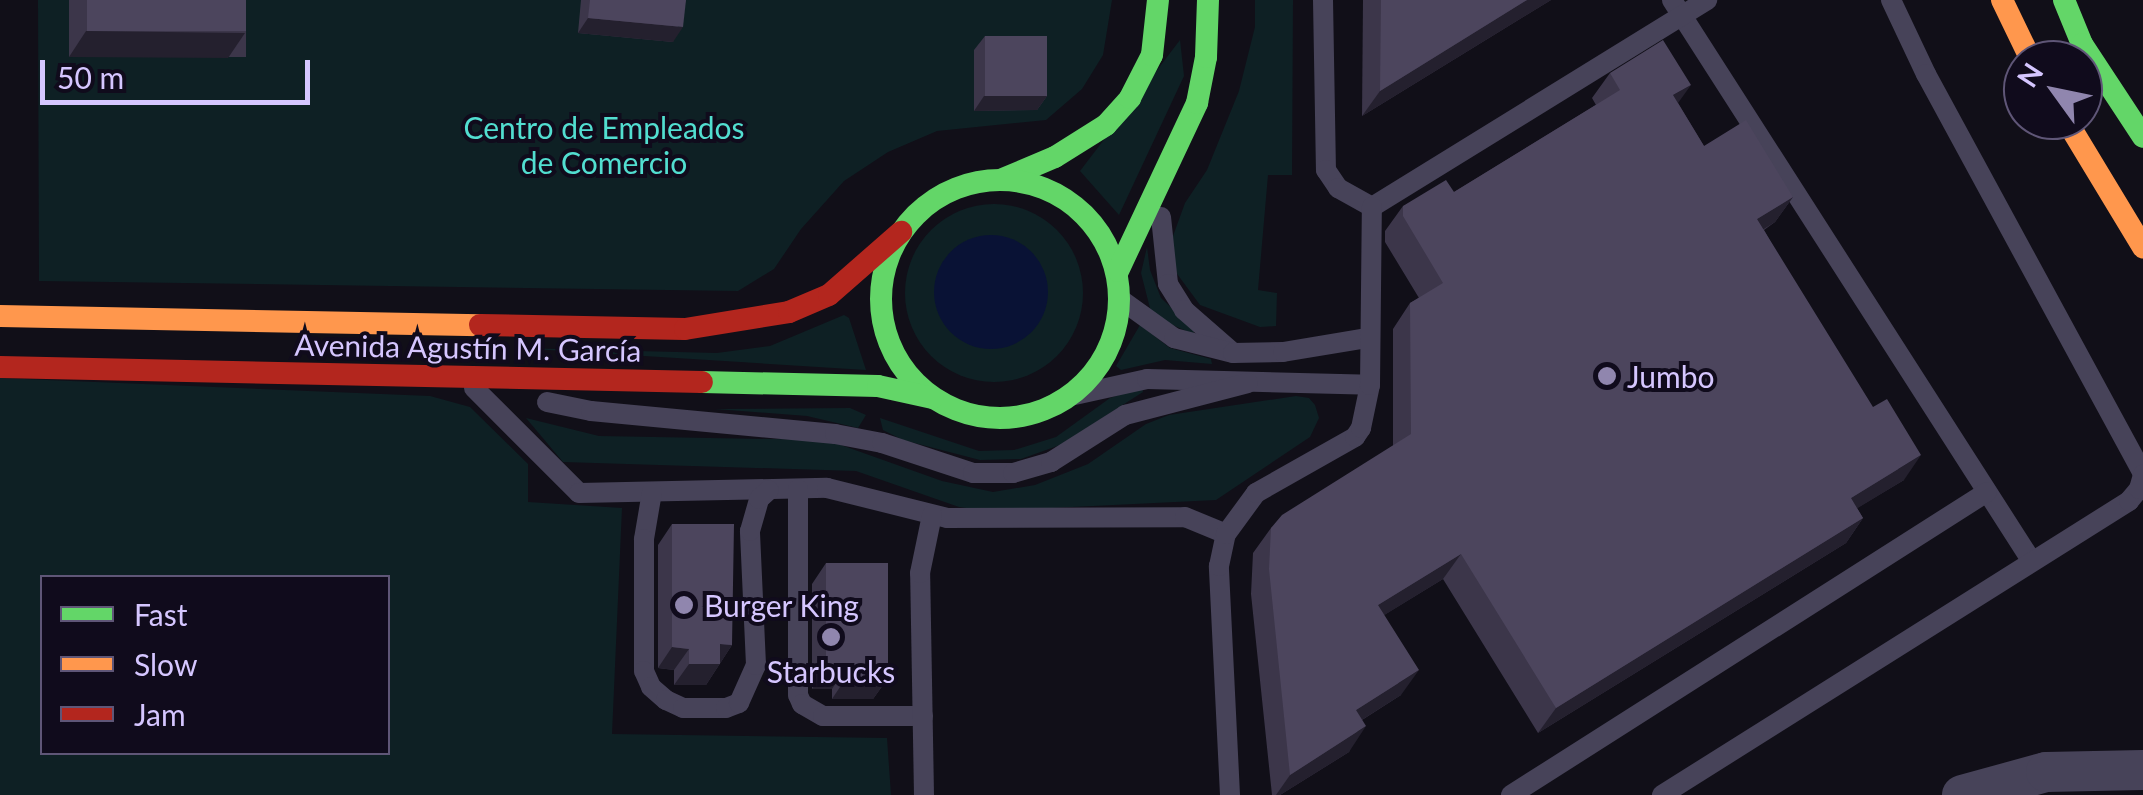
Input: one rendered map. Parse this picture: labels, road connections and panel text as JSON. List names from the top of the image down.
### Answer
{
  "streets": {
    "main road": ["Avenida Agustín M. García"]
  },
  "parks": ["Centro de Empleados de Comercio"],
  "places": ["Jumbo", "Burger King", "Starbucks"],
  "legend": ["Fast", "Slow", "Jam"],
  "scale_bar": "50 m",
  "north": "top left"
}
